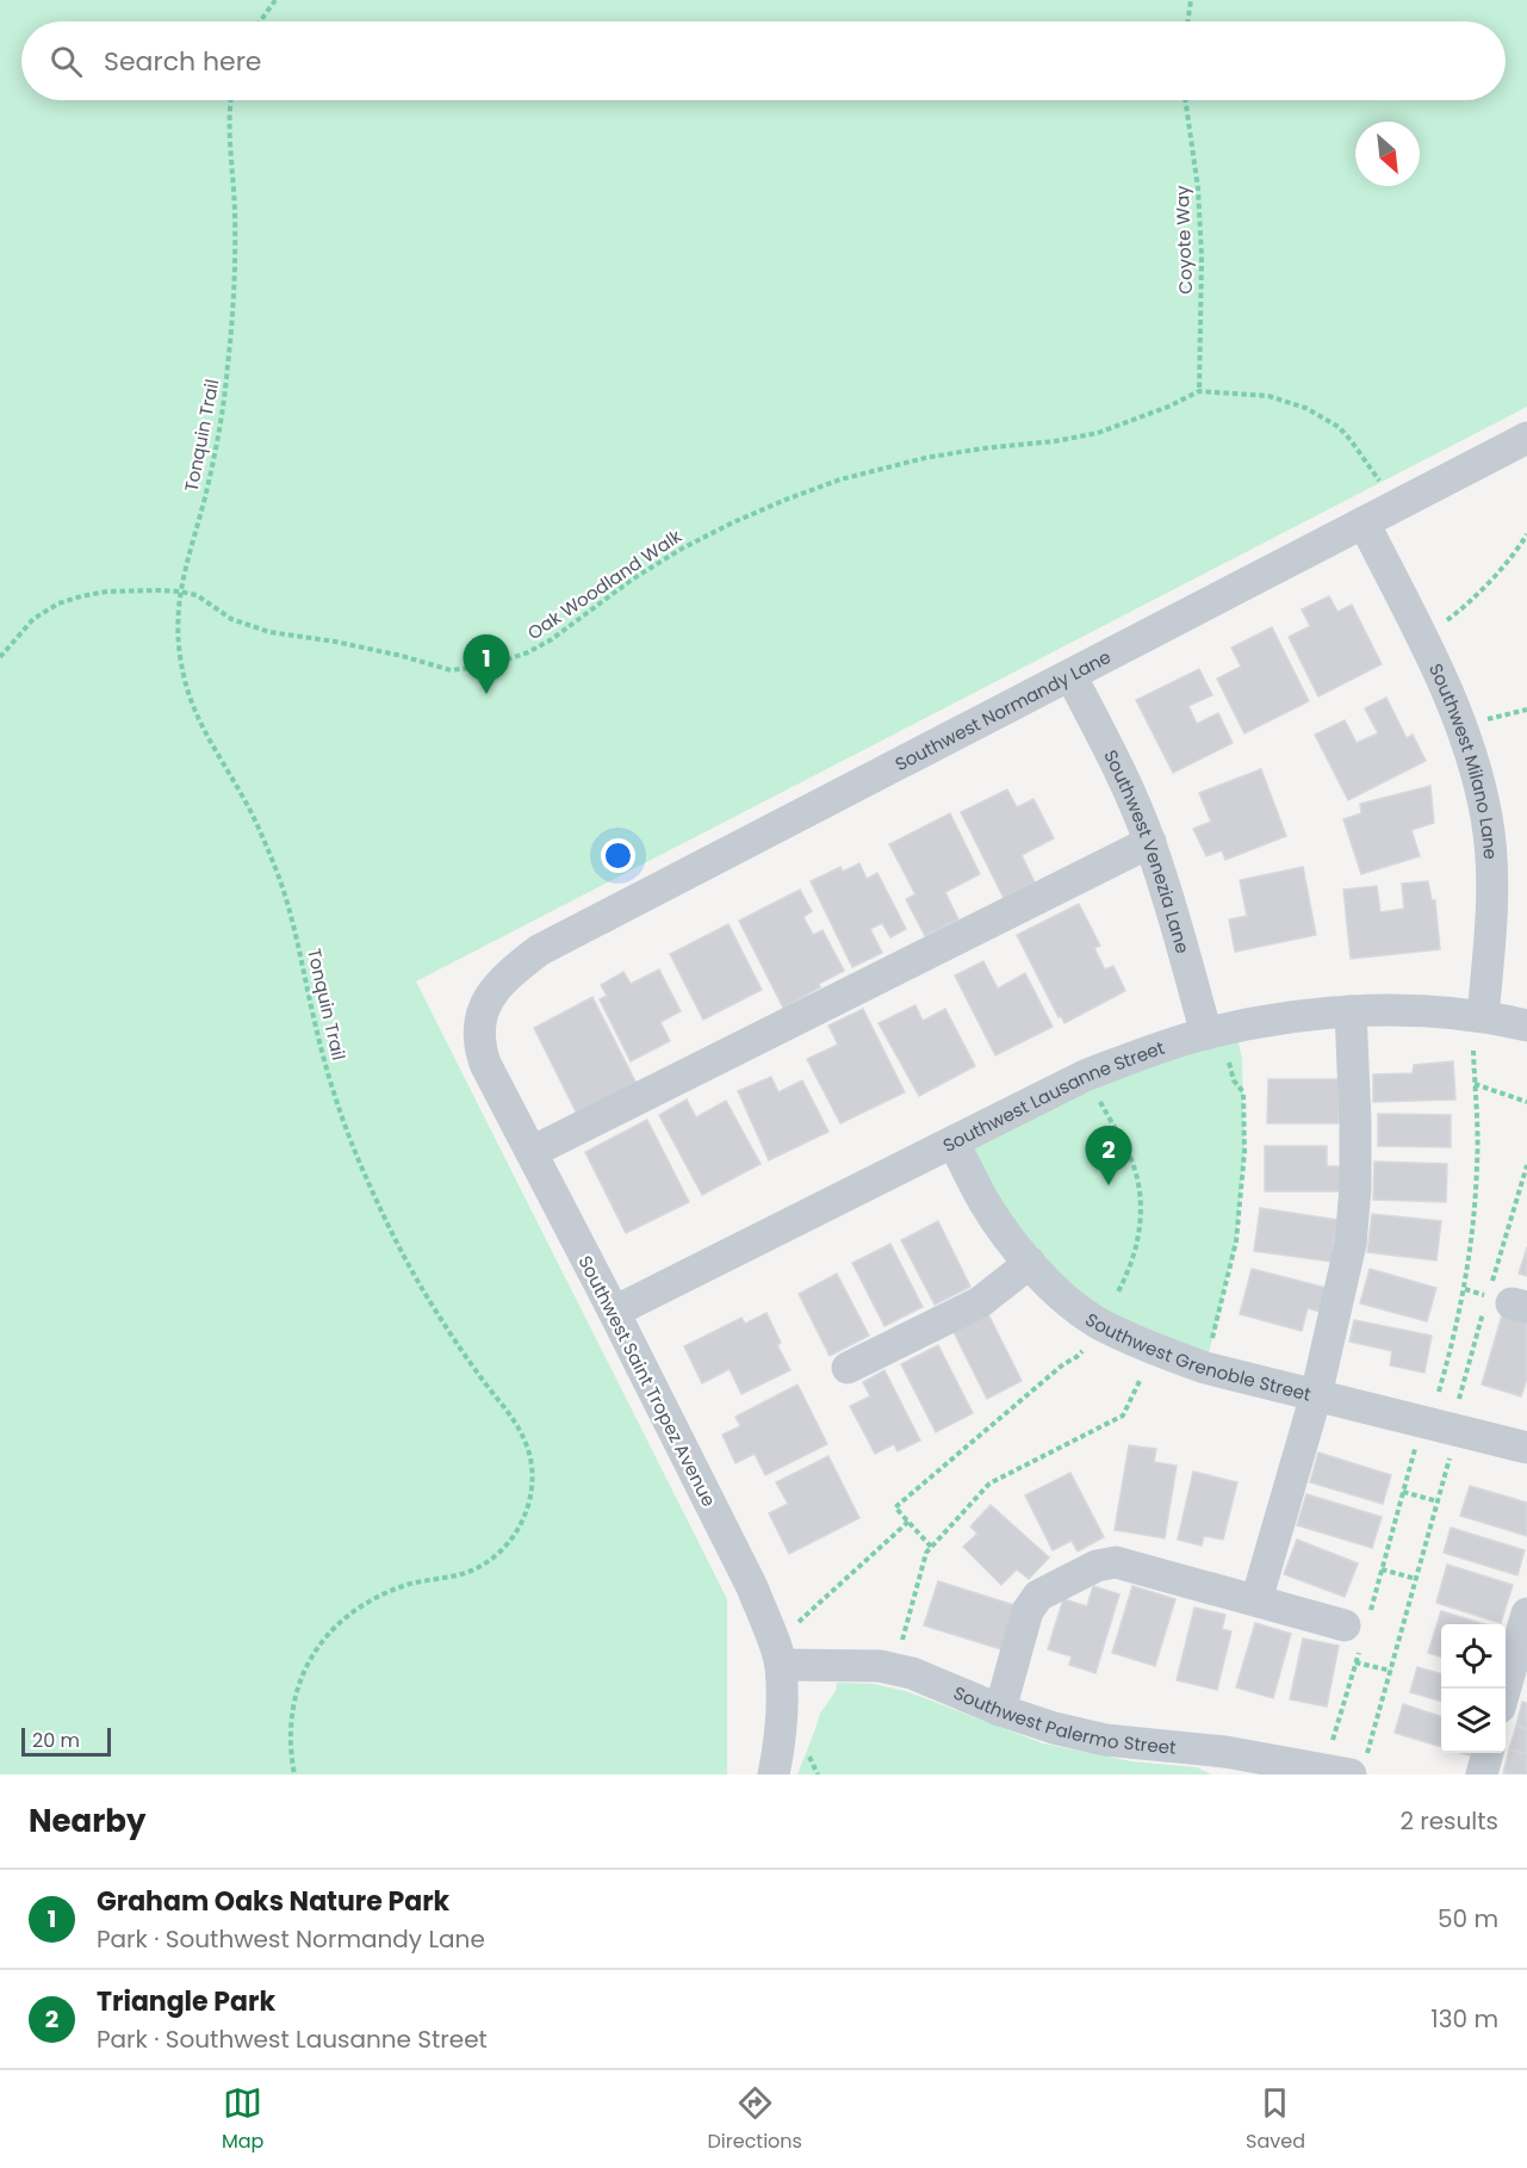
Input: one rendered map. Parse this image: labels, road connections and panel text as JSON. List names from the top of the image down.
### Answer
{
  "streets": {
    "street": [
      "Southwest Normandy Lane",
      "Southwest Milano Lane",
      "Southwest Venezia Lane",
      "Southwest Lausanne Street",
      "Southwest Grenoble Street",
      "Southwest Saint Tropez Avenue",
      "Southwest Palermo Street"
    ],
    "path": ["Coyote Way", "Tonquin Trail", "Oak Woodland Walk"]
  },
  "crossings": [
    ["Coyote Way", "Oak Woodland Walk"],
    ["Tonquin Trail", "Oak Woodland Walk"],
    ["Southwest Normandy Lane", "Southwest Milano Lane"],
    ["Southwest Normandy Lane", "Southwest Venezia Lane"],
    ["Southwest Normandy Lane", "Southwest Saint Tropez Avenue"],
    ["Southwest Milano Lane", "Southwest Lausanne Street"],
    ["Southwest Venezia Lane", "Southwest Lausanne Street"],
    ["Southwest Lausanne Street", "Southwest Grenoble Street"],
    ["Southwest Lausanne Street", "Southwest Saint Tropez Avenue"],
    ["Southwest Saint Tropez Avenue", "Southwest Palermo Street"]
  ],
  "scale_bar": "20 m",
  "north": "bottom right",
  "page": {
    "search": "Search here",
    "pins": ["1", "2"],
    "scale": "20 m",
    "heading": ["Nearby", "2 results"],
    "list": [
      {
        "mark": "1",
        "name": "Graham Oaks Nature Park",
        "note": "Park · Southwest Normandy Lane",
        "value": "50 m"
      },
      {
        "mark": "2",
        "name": "Triangle Park",
        "note": "Park · Southwest Lausanne Street",
        "value": "130 m"
      }
    ],
    "nav": ["Map", "Directions", "Saved"]
  }
}
